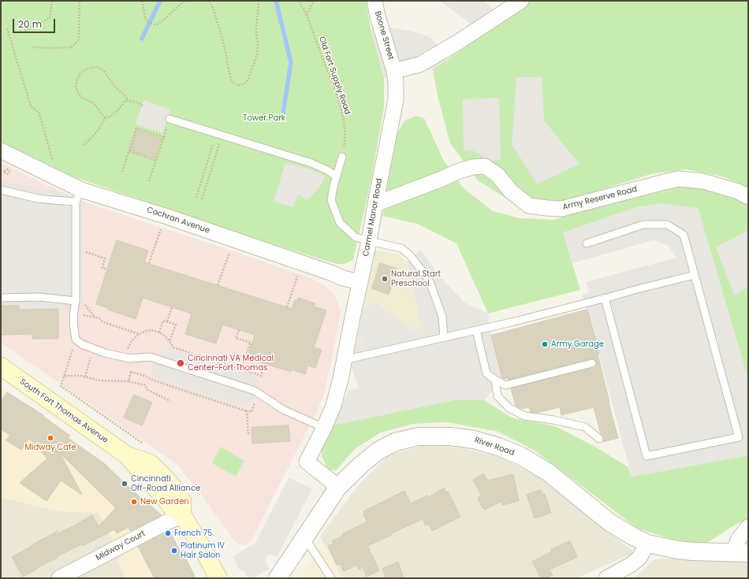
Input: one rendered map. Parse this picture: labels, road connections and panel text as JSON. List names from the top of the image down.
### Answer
{
  "streets": {
    "main road": ["South Fort Thomas Avenue"],
    "street": [
      "Boone Street",
      "Army Reserve Road",
      "Carmel Manor Road",
      "Cochran Avenue",
      "River Road",
      "Midway Court"
    ],
    "path": ["Old Fort Supply Road"]
  },
  "crossings": [
    ["Boone Street", "Carmel Manor Road"],
    ["Army Reserve Road", "Carmel Manor Road"],
    ["Carmel Manor Road", "Cochran Avenue"],
    ["Carmel Manor Road", "River Road"],
    ["South Fort Thomas Avenue", "Midway Court"]
  ],
  "parks": ["Tower Park"],
  "places": [
    "Natural Start Preschool",
    "Army Garage",
    "Cincinnati VA Medical Center-Fort Thomas",
    "Midway Cafe",
    "Cincinnati Off-Road Alliance",
    "New Garden",
    "French 75",
    "Platinum IV Hair Salon"
  ],
  "scale_bar": "20 m"
}
